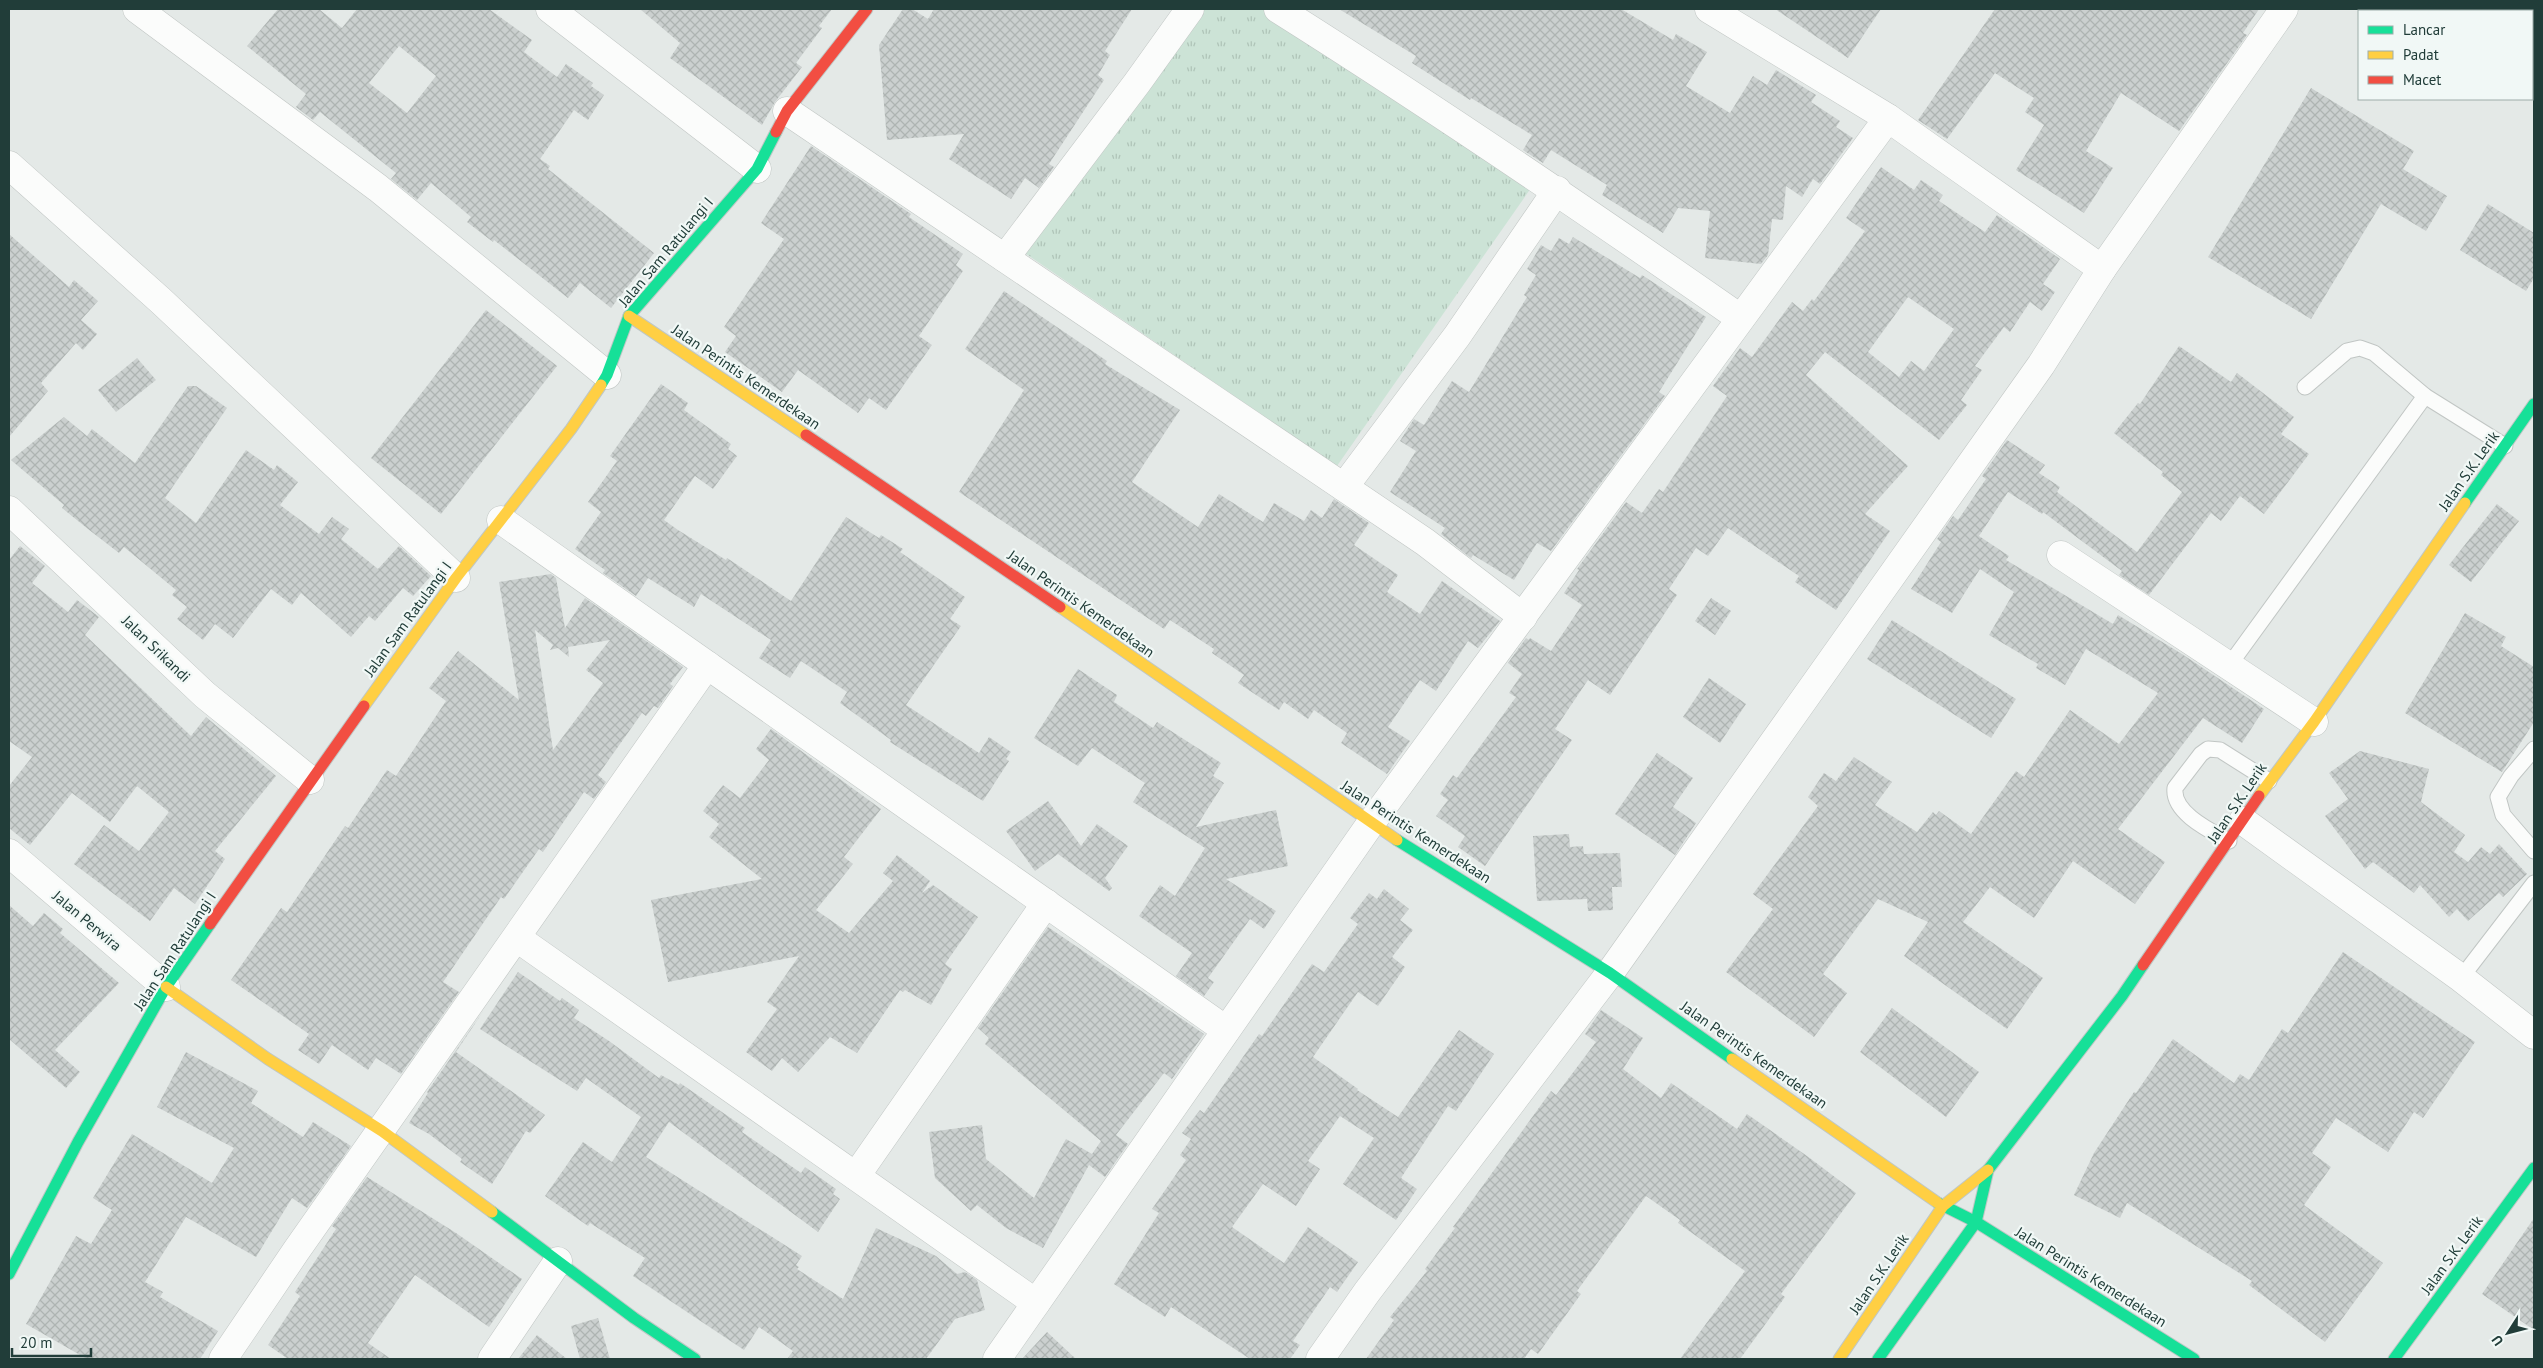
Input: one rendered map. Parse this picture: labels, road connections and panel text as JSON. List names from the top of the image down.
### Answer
{
  "streets": {
    "main road": ["Jalan Sam Ratulangi I", "Jalan Perintis Kemerdekaan", "Jalan S.K. Lerik"],
    "street": ["Jalan Srikandi", "Jalan Perwira"]
  },
  "crossings": [
    ["Jalan Sam Ratulangi I", "Jalan Perintis Kemerdekaan"],
    ["Jalan Sam Ratulangi I", "Jalan Srikandi"],
    ["Jalan Sam Ratulangi I", "Jalan Perwira"],
    ["Jalan Perintis Kemerdekaan", "Jalan S.K. Lerik"]
  ],
  "legend": ["Lancar", "Padat", "Macet"],
  "scale_bar": "20 m",
  "north": "bottom left"
}
